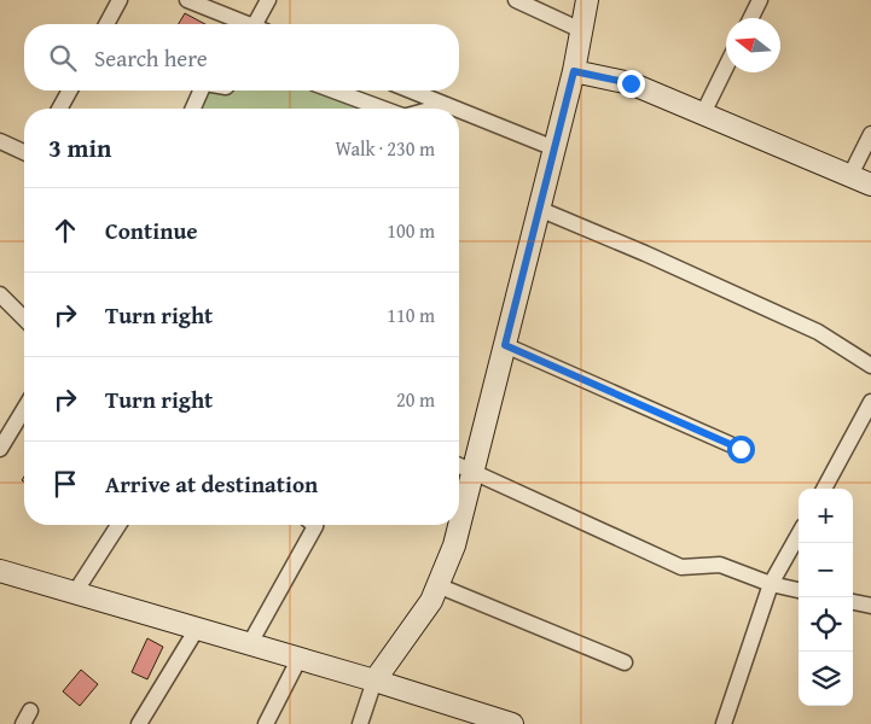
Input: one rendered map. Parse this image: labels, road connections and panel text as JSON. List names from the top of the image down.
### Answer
{
  "north": "left",
  "page": {
    "search": "Search here",
    "heading": ["3 min", "Walk · 230 m"],
    "list": [
      ["Continue", "100 m"],
      ["Turn right", "110 m"],
      ["Turn right", "20 m"],
      "Arrive at destination"
    ],
    "map_buttons": ["+", "−"]
  }
}
